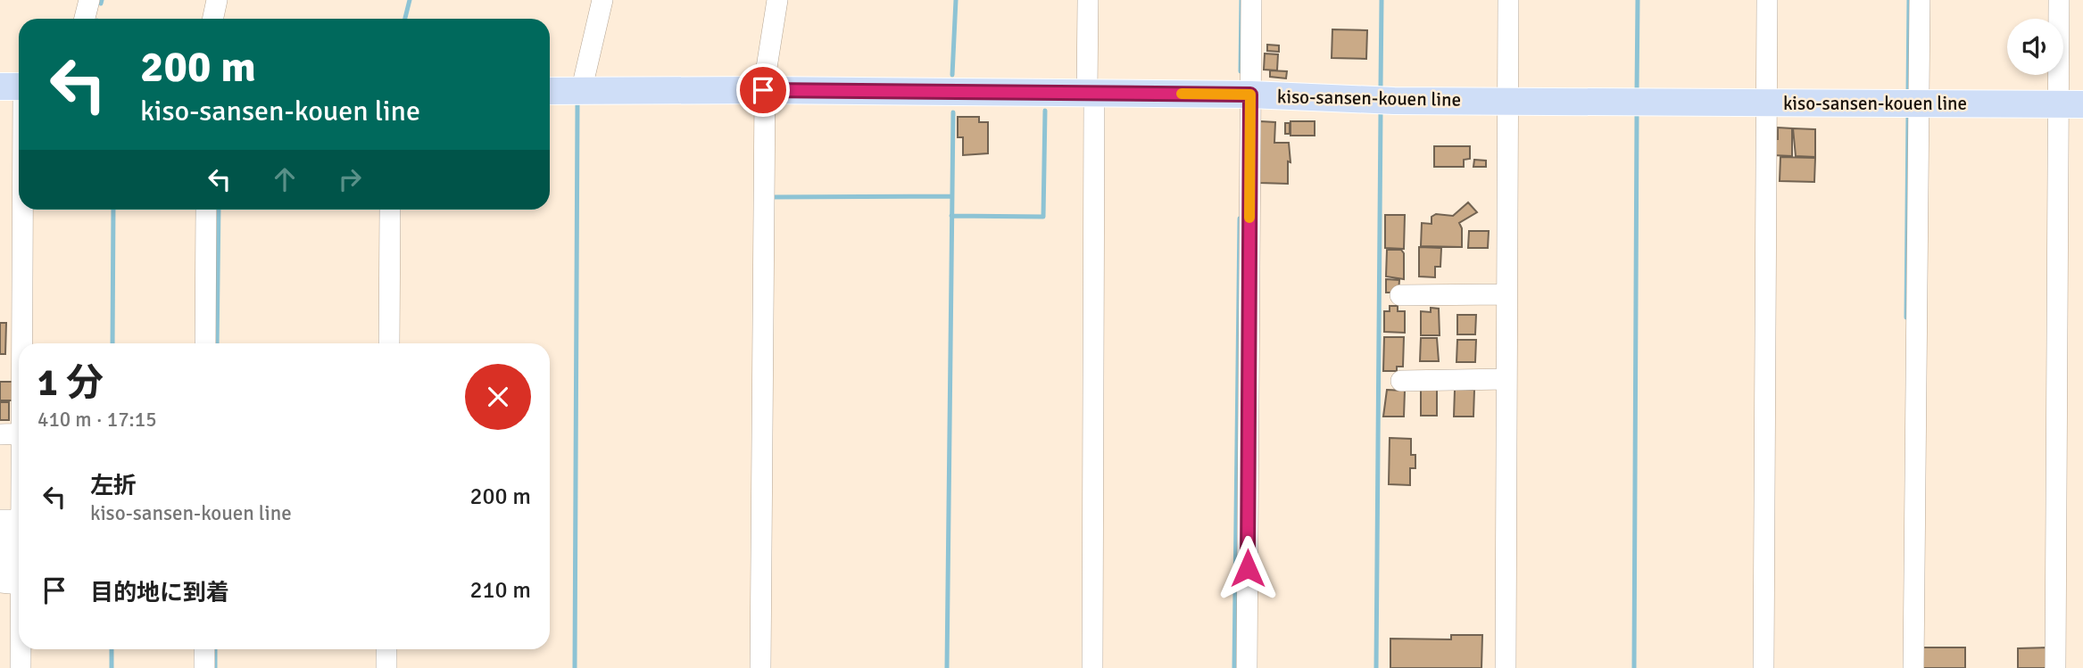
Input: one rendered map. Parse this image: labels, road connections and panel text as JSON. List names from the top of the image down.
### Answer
{
  "streets": {
    "main road": ["kiso-sansen-kouen line"]
  },
  "page": {
    "turn": ["200 m", "kiso-sansen-kouen line"],
    "heading": ["1 分", "410 m · 17:15"],
    "list": [
      {
        "name": "左折",
        "note": "kiso-sansen-kouen line",
        "value": "200 m"
      },
      {
        "name": "目的地に到着",
        "value": "210 m"
      }
    ]
  }
}
